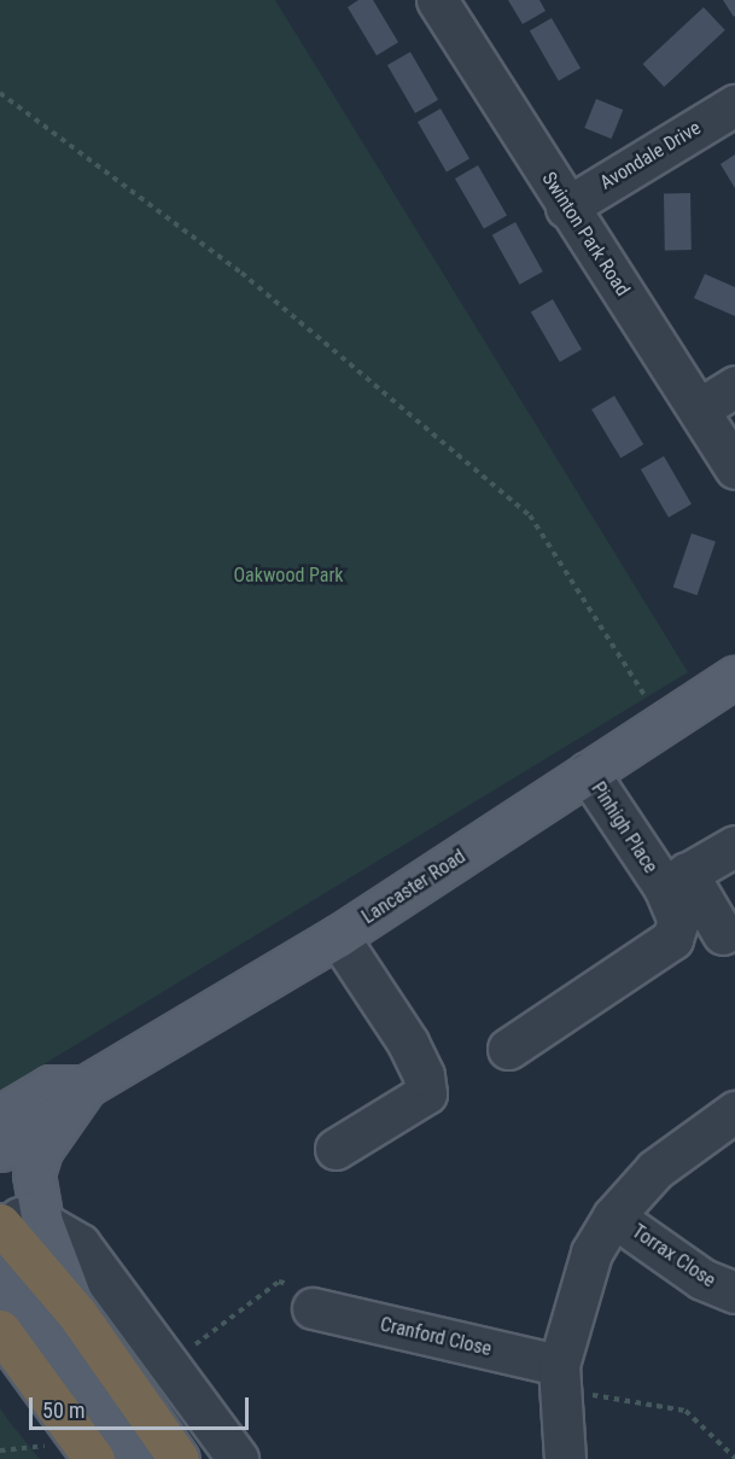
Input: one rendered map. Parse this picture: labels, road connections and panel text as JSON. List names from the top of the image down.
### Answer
{
  "streets": {
    "main road": ["Lancaster Road"],
    "street": [
      "Avondale Drive",
      "Swinton Park Road",
      "Pinhigh Place",
      "Torrax Close",
      "Cranford Close"
    ]
  },
  "crossings": [
    ["Avondale Drive", "Swinton Park Road"],
    ["Pinhigh Place", "Lancaster Road"]
  ],
  "parks": ["Oakwood Park"],
  "scale_bar": "50 m"
}
